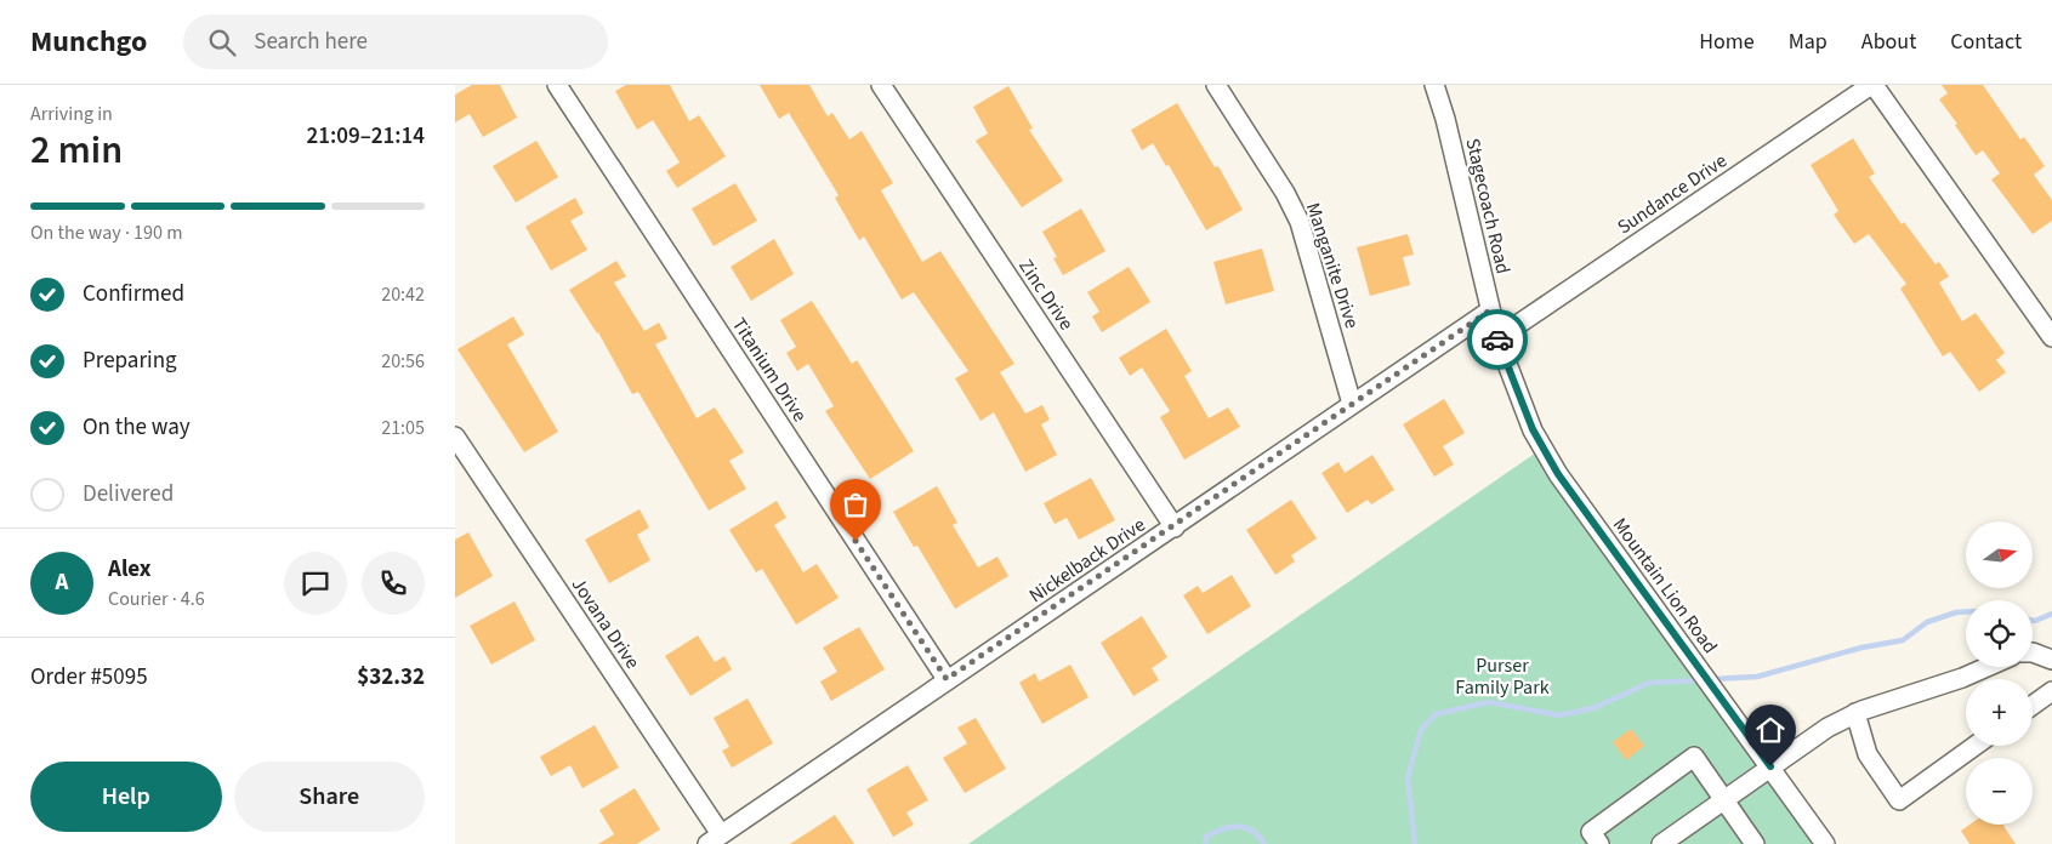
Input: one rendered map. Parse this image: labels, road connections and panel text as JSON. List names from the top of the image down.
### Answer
{
  "streets": {
    "street": [
      "Sundance Drive",
      "Stagecoach Road",
      "Manganite Drive",
      "Zinc Drive",
      "Titanium Drive",
      "Nickelback Drive",
      "Mountain Lion Road",
      "Jovana Drive"
    ]
  },
  "crossings": [
    ["Sundance Drive", "Stagecoach Road"],
    ["Sundance Drive", "Mountain Lion Road"],
    ["Stagecoach Road", "Nickelback Drive"],
    ["Stagecoach Road", "Mountain Lion Road"],
    ["Manganite Drive", "Nickelback Drive"],
    ["Zinc Drive", "Nickelback Drive"],
    ["Titanium Drive", "Nickelback Drive"],
    ["Nickelback Drive", "Jovana Drive"]
  ],
  "parks": ["Purser Family Park"],
  "north": "right",
  "page": {
    "header": "Munchgo",
    "search": "Search here",
    "nav": [
      "Home",
      "Map",
      "About",
      "Contact"
    ],
    "heading": ["2 min", "Arriving in", "21:09–21:14"],
    "panel": [
      "Alex",
      "Courier · 4.6",
      "Order #5095",
      "$32.32"
    ],
    "bar": "On the way · 190 m",
    "list": [
      ["Confirmed", "20:42"],
      ["Preparing", "20:56"],
      ["On the way", "21:05"],
      "Delivered"
    ],
    "map_buttons": ["+", "−"],
    "round": "A",
    "buttons": ["Help", "Share"]
  }
}
